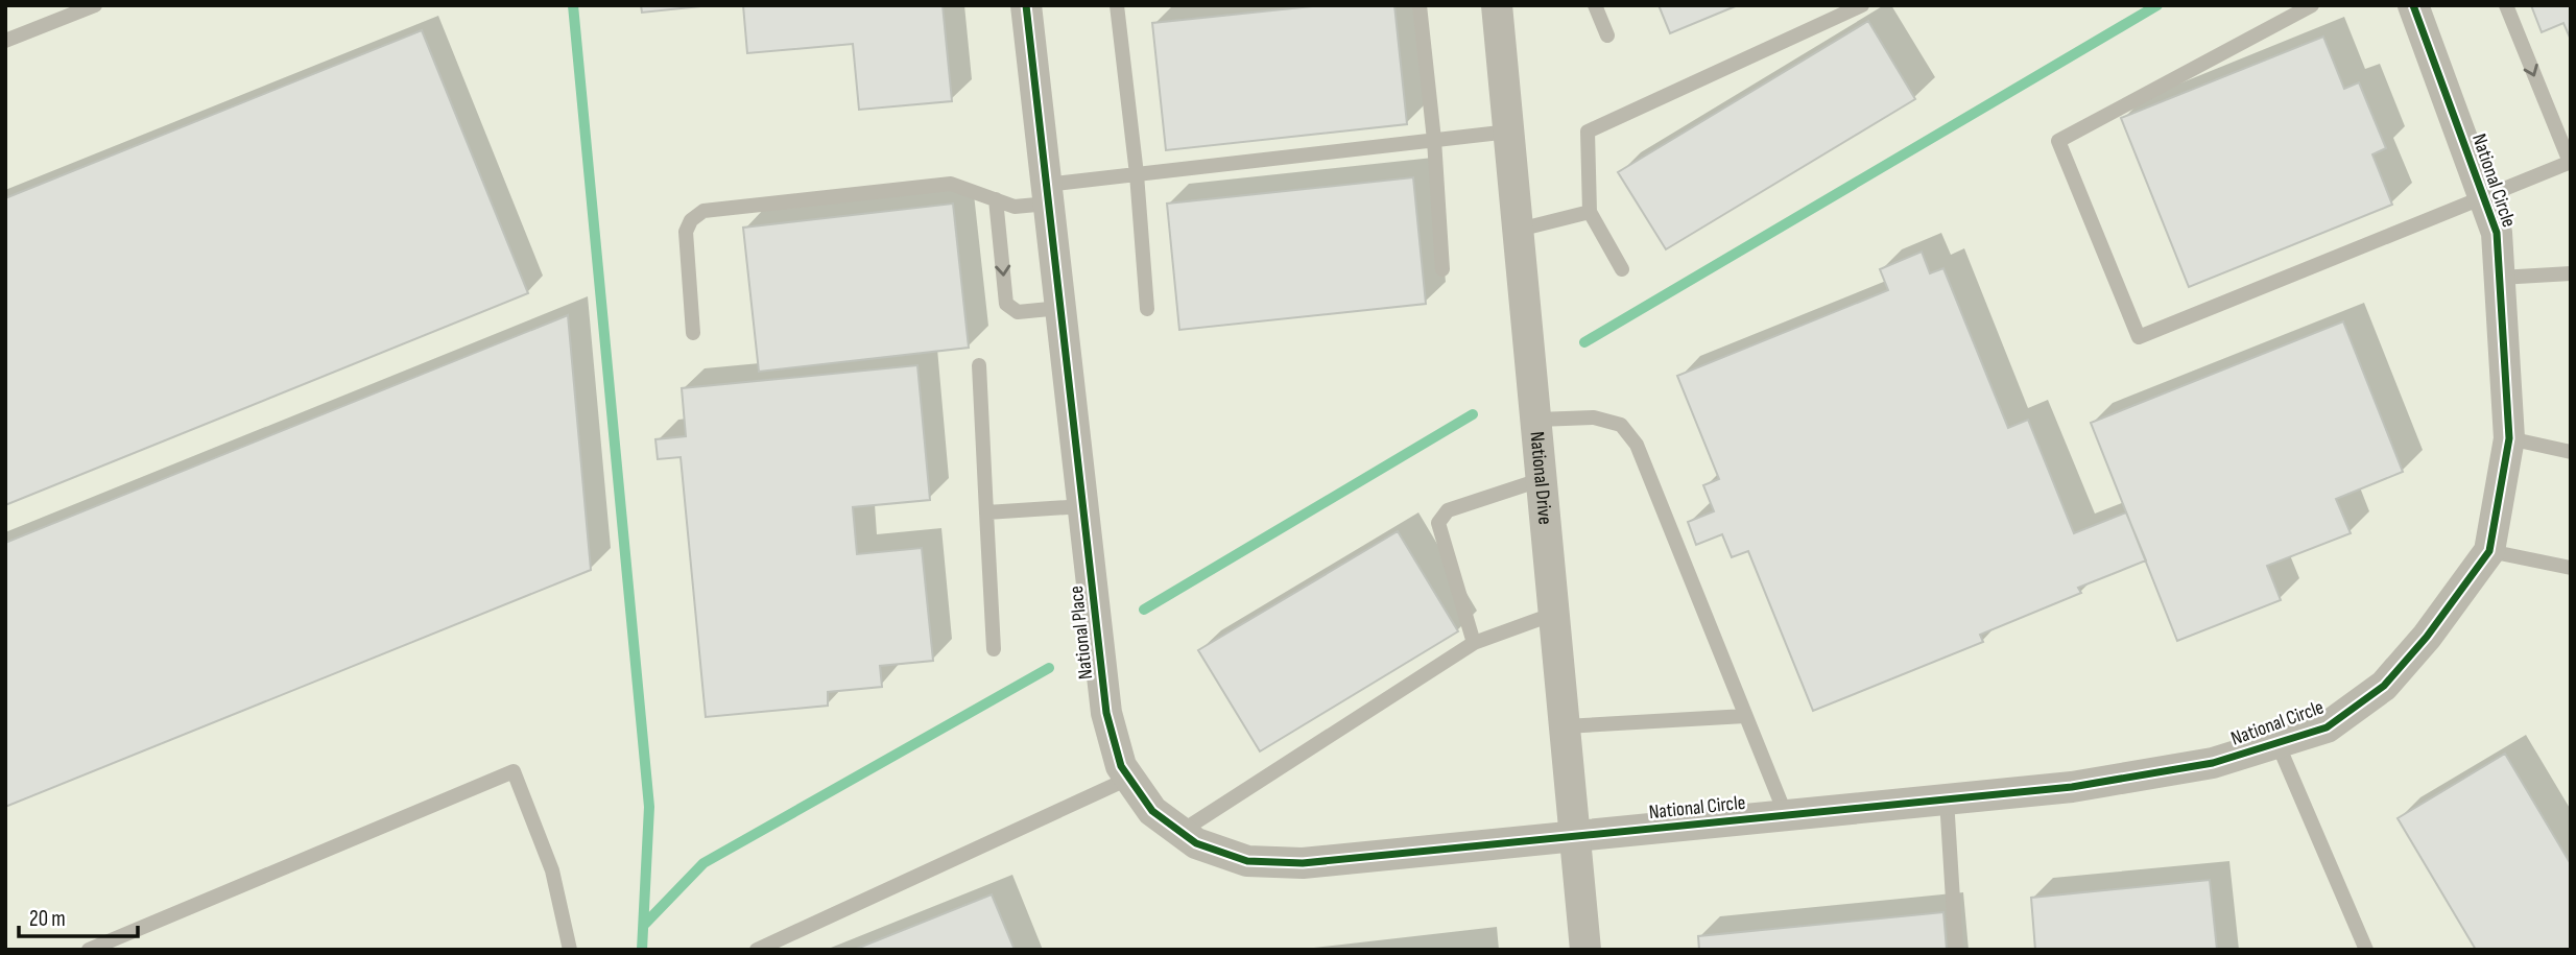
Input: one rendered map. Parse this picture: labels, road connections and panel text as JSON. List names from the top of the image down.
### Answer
{
  "streets": {
    "street": ["National Circle", "National Drive", "National Place"]
  },
  "crossings": [
    ["National Circle", "National Drive"],
    ["National Circle", "National Place"],
    ["National Drive", "National Place"]
  ],
  "scale_bar": "20 m"
}
